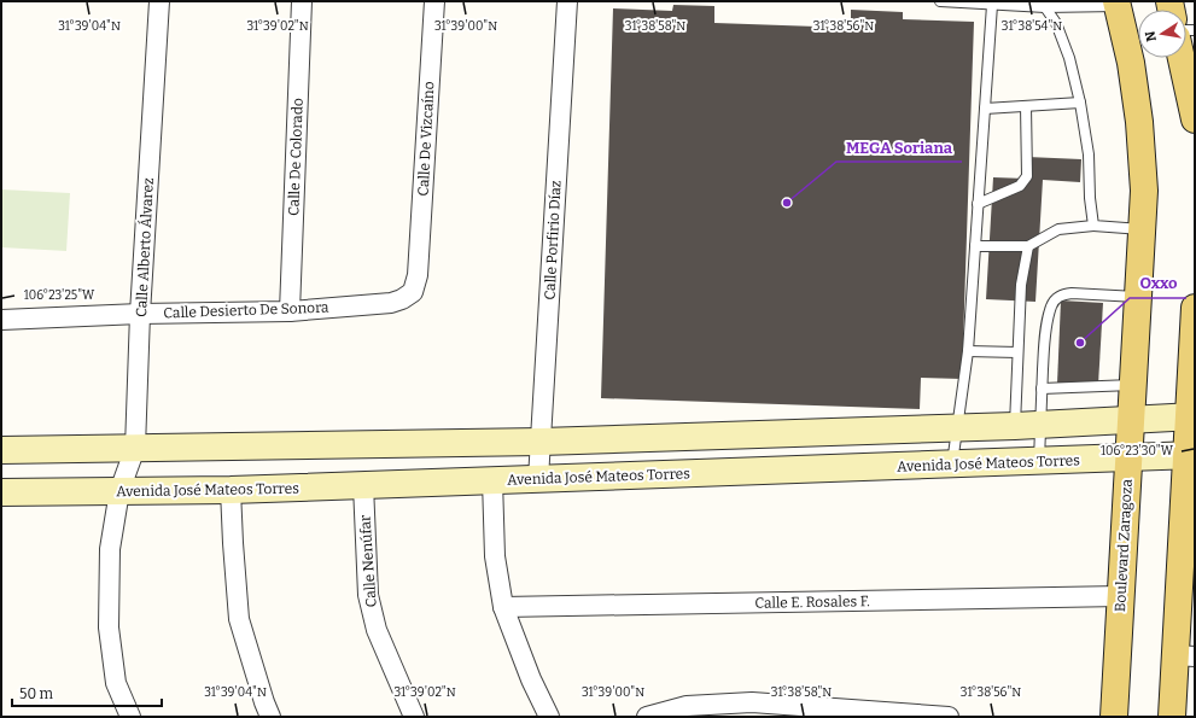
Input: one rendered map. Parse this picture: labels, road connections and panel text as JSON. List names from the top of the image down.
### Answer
{
  "streets": {
    "main road": ["Boulevard Zaragoza"],
    "street": [
      "Calle De Vizcaíno",
      "Calle De Colorado",
      "Calle Porfirio Díaz",
      "Calle Alberto Álvarez",
      "Calle Desierto De Sonora",
      "Avenida José Mateos Torres",
      "Calle Nenúfar",
      "Calle E. Rosales F."
    ]
  },
  "crossings": [
    ["Calle De Vizcaíno", "Calle Desierto De Sonora"],
    ["Calle De Colorado", "Calle Desierto De Sonora"],
    ["Calle Porfirio Díaz", "Avenida José Mateos Torres"],
    ["Calle Alberto Álvarez", "Calle Desierto De Sonora"],
    ["Calle Alberto Álvarez", "Avenida José Mateos Torres"],
    ["Avenida José Mateos Torres", "Boulevard Zaragoza"],
    ["Avenida José Mateos Torres", "Calle Nenúfar"],
    ["Boulevard Zaragoza", "Calle E. Rosales F."]
  ],
  "places": ["MEGA Soriana", "Oxxo"],
  "scale_bar": "50 m",
  "north": "left",
  "coordinates": [
    "31°39'04\"N",
    "31°39'02\"N",
    "31°39'00\"N",
    "31°38'58\"N",
    "31°38'56\"N",
    "31°38'54\"N",
    "106°23'25\"W",
    "106°23'30\"W"
  ]
}
